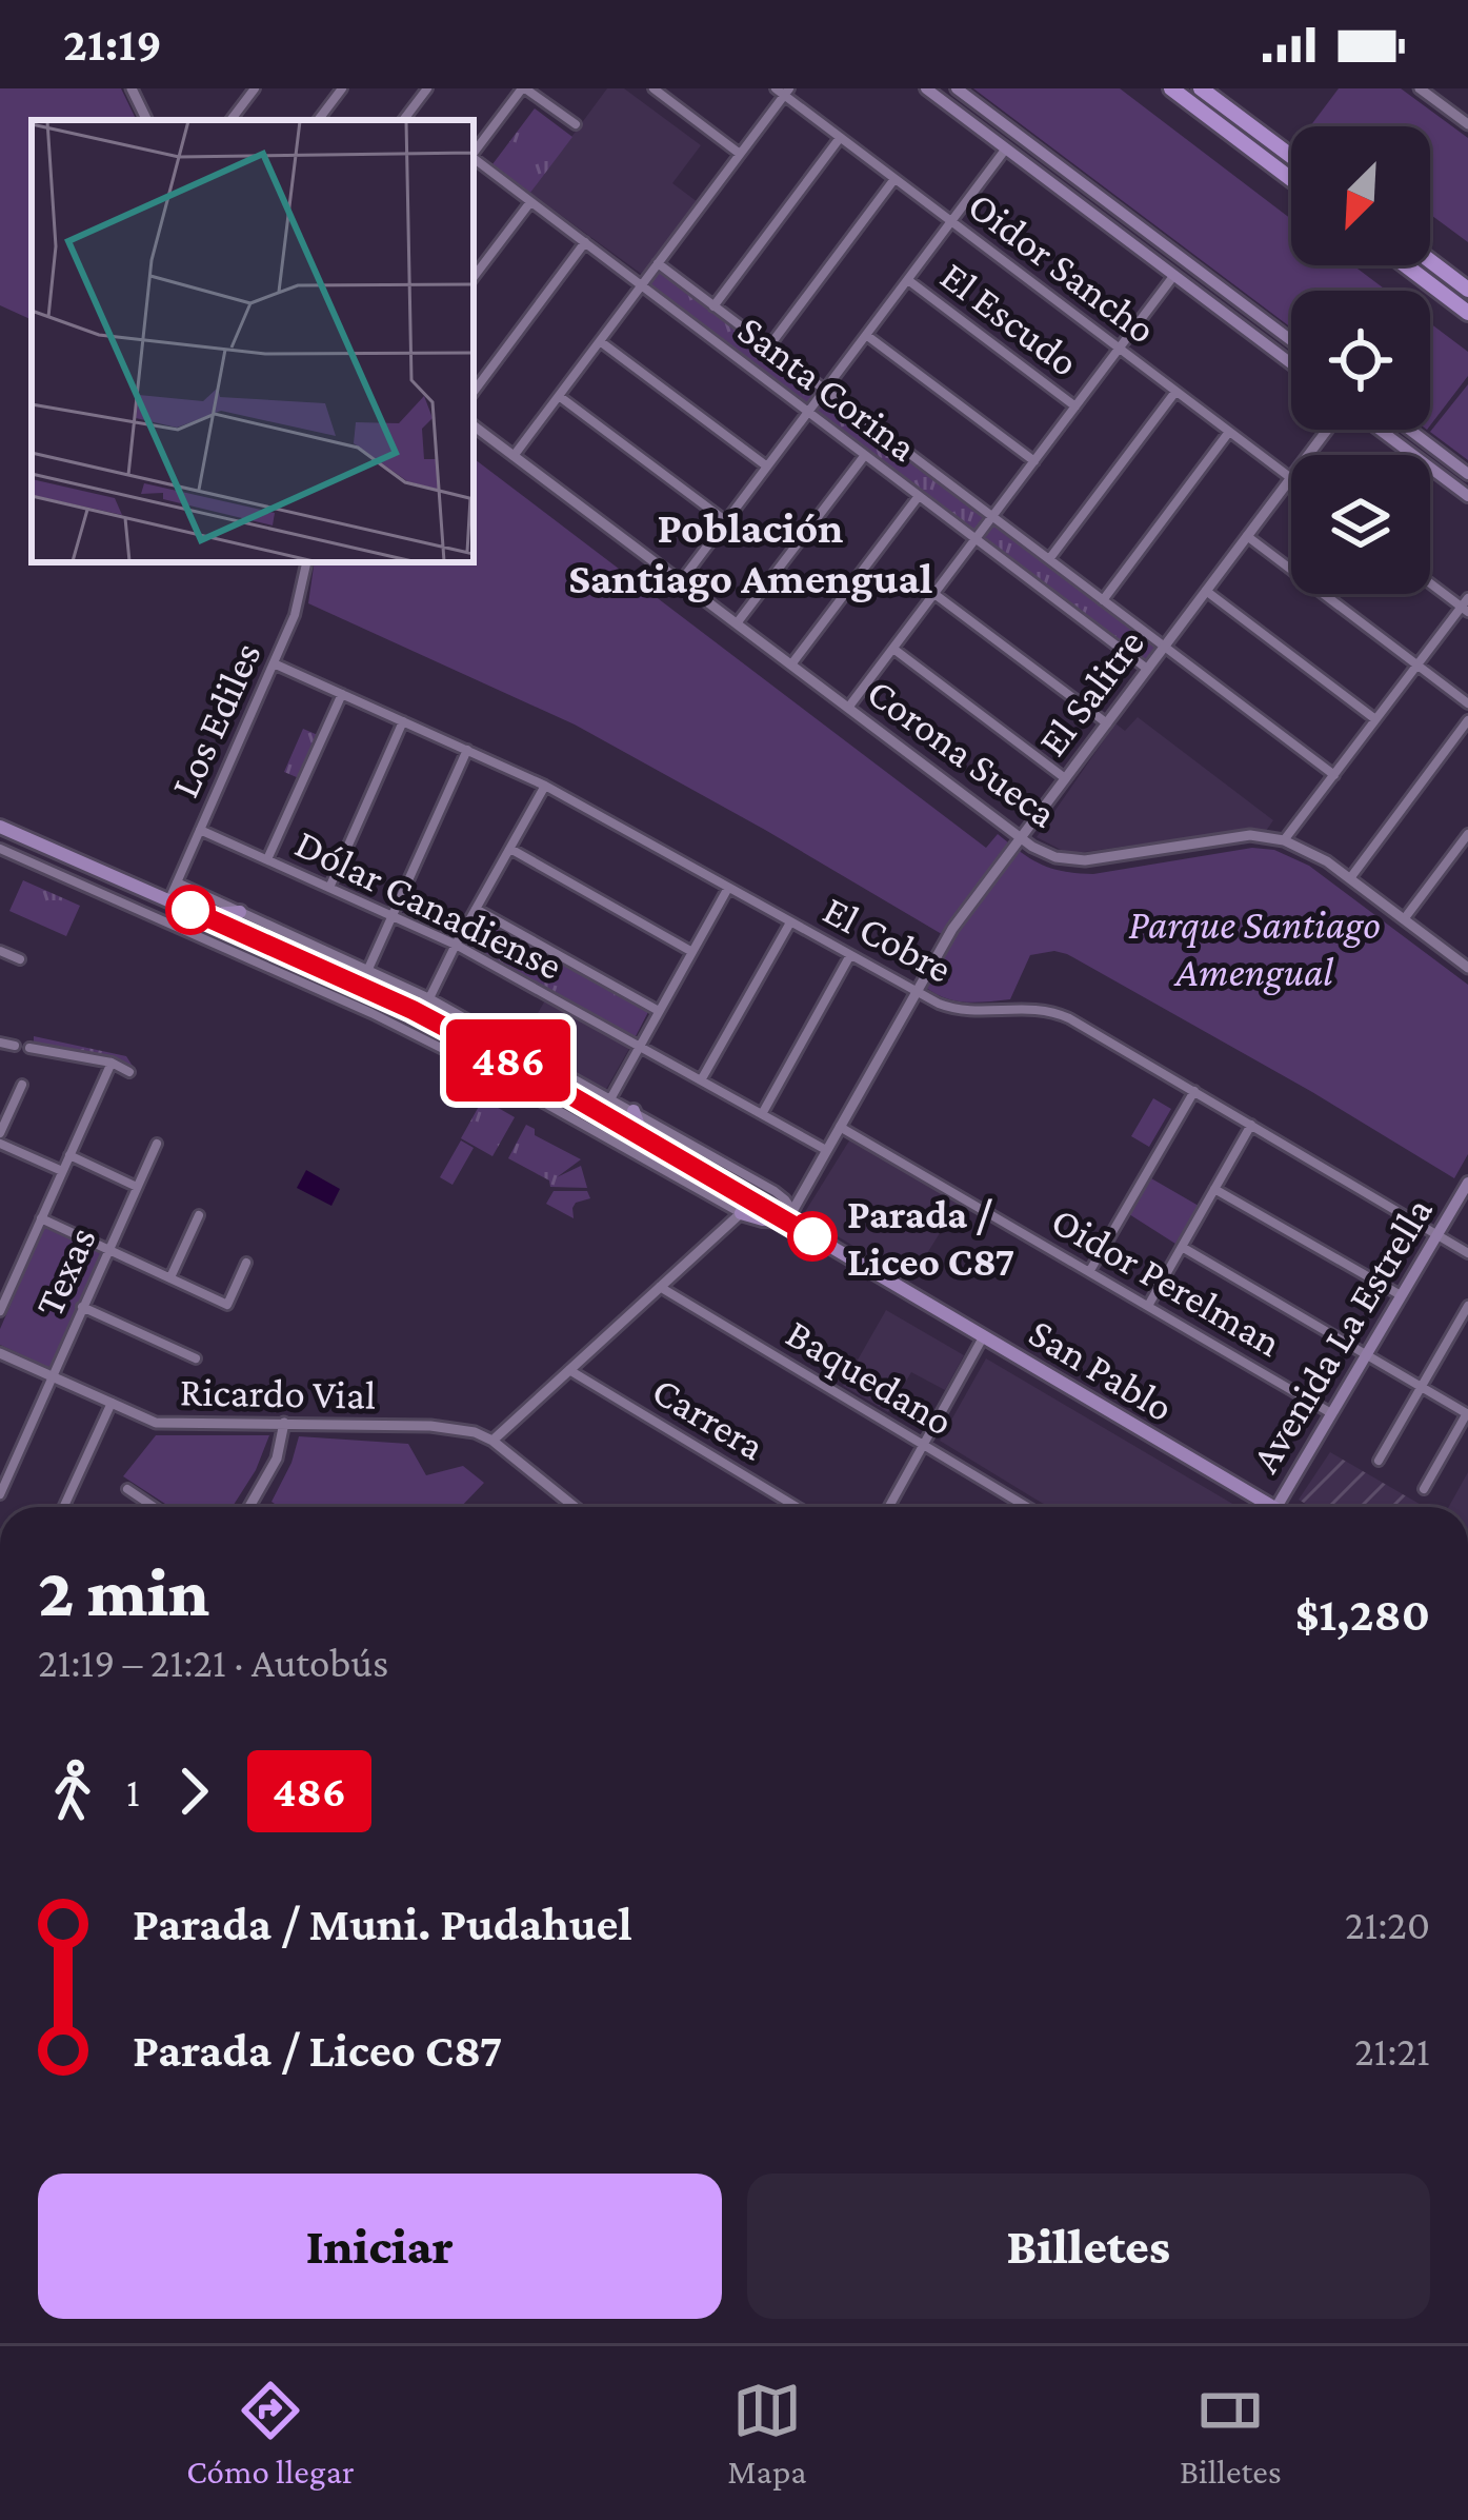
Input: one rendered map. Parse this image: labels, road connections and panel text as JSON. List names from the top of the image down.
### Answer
{
  "streets": {
    "main road": ["Avenida La Estrella", "San Pablo"],
    "street": [
      "Oidor Sancho",
      "El Escudo",
      "Santa Corina",
      "El Salitre",
      "Los Ediles",
      "Corona Sueca",
      "Dólar Canadiense",
      "El Cobre",
      "Texas",
      "Oidor Perelman",
      "Baquedano",
      "Ricardo Vial",
      "Carrera"
    ]
  },
  "crossings": [
    ["Oidor Sancho", "El Salitre"],
    ["Santa Corina", "El Salitre"],
    ["El Salitre", "Corona Sueca"],
    ["El Salitre", "Dólar Canadiense"],
    ["El Salitre", "El Cobre"],
    ["El Salitre", "Oidor Perelman"],
    ["El Salitre", "San Pablo"],
    ["Los Ediles", "Dólar Canadiense"],
    ["Los Ediles", "El Cobre"],
    ["Los Ediles", "San Pablo"],
    ["El Cobre", "Avenida La Estrella"],
    ["Texas", "Ricardo Vial"],
    ["Oidor Perelman", "Avenida La Estrella"]
  ],
  "districts": ["Población Santiago Amengual"],
  "parks": ["Parque Santiago Amengual"],
  "places": ["Parada / Liceo C87"],
  "lines": ["bus line 486"],
  "north": "bottom left",
  "page": {
    "status": "21:19",
    "on_map": "486",
    "heading": ["2 min", "21:19 – 21:21 · Autobús", "$1,280"],
    "legs": ["1", "486"],
    "list": [
      {
        "name": "Parada / Muni. Pudahuel",
        "value": "21:20"
      },
      {
        "name": "Parada / Liceo C87",
        "value": "21:21"
      }
    ],
    "buttons": ["Iniciar", "Billetes"],
    "tabs": ["Cómo llegar", "Mapa", "Billetes"]
  }
}
